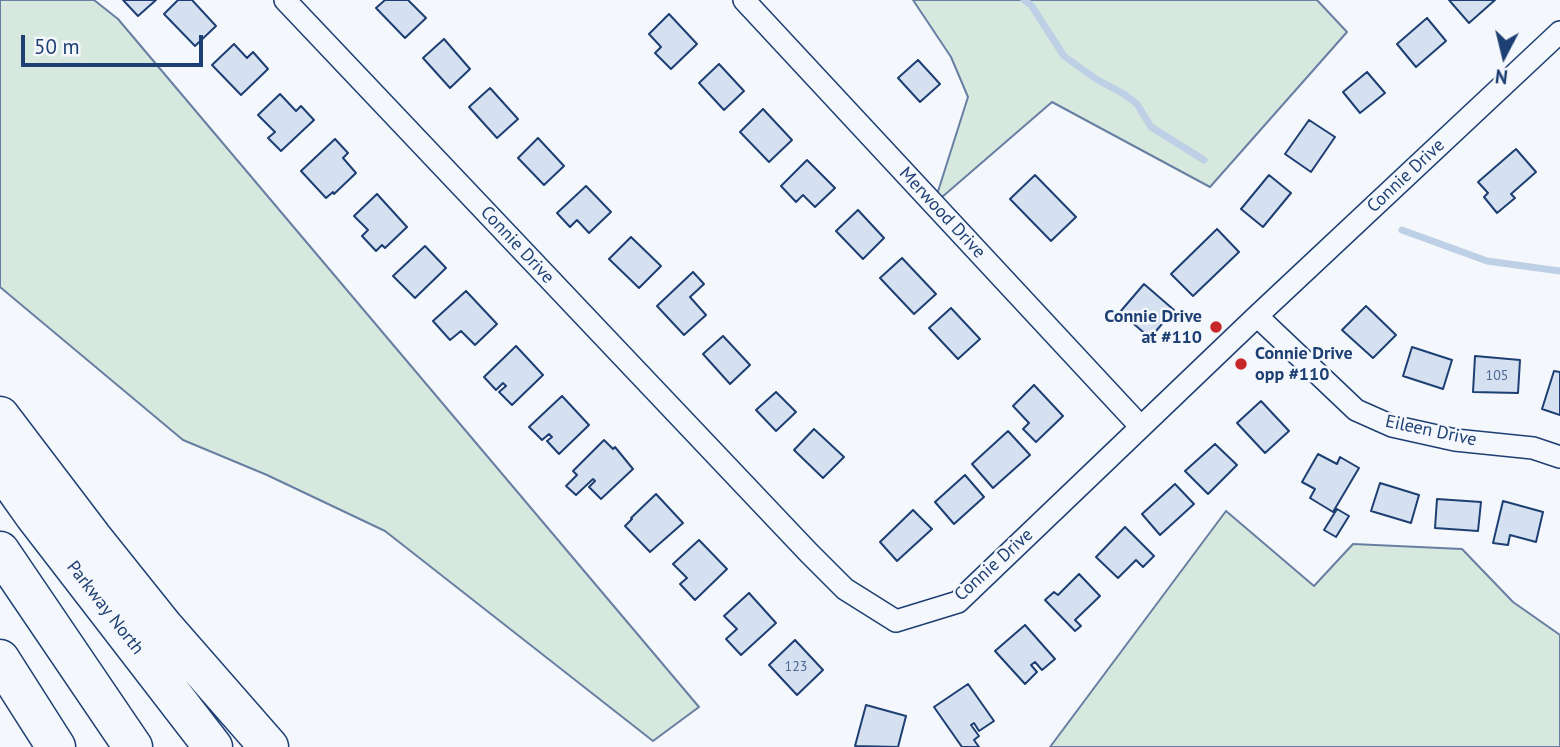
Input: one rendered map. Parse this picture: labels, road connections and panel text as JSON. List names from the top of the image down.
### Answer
{
  "streets": {
    "highway": ["Parkway North"],
    "street": ["Connie Drive", "Merwood Drive", "Eileen Drive"]
  },
  "crossings": [
    ["Connie Drive", "Merwood Drive"],
    ["Connie Drive", "Eileen Drive"]
  ],
  "places": ["Connie Drive at #110", "Connie Drive opp #110"],
  "house_numbers": ["105", "123"],
  "scale_bar": "50 m",
  "north": "bottom"
}
